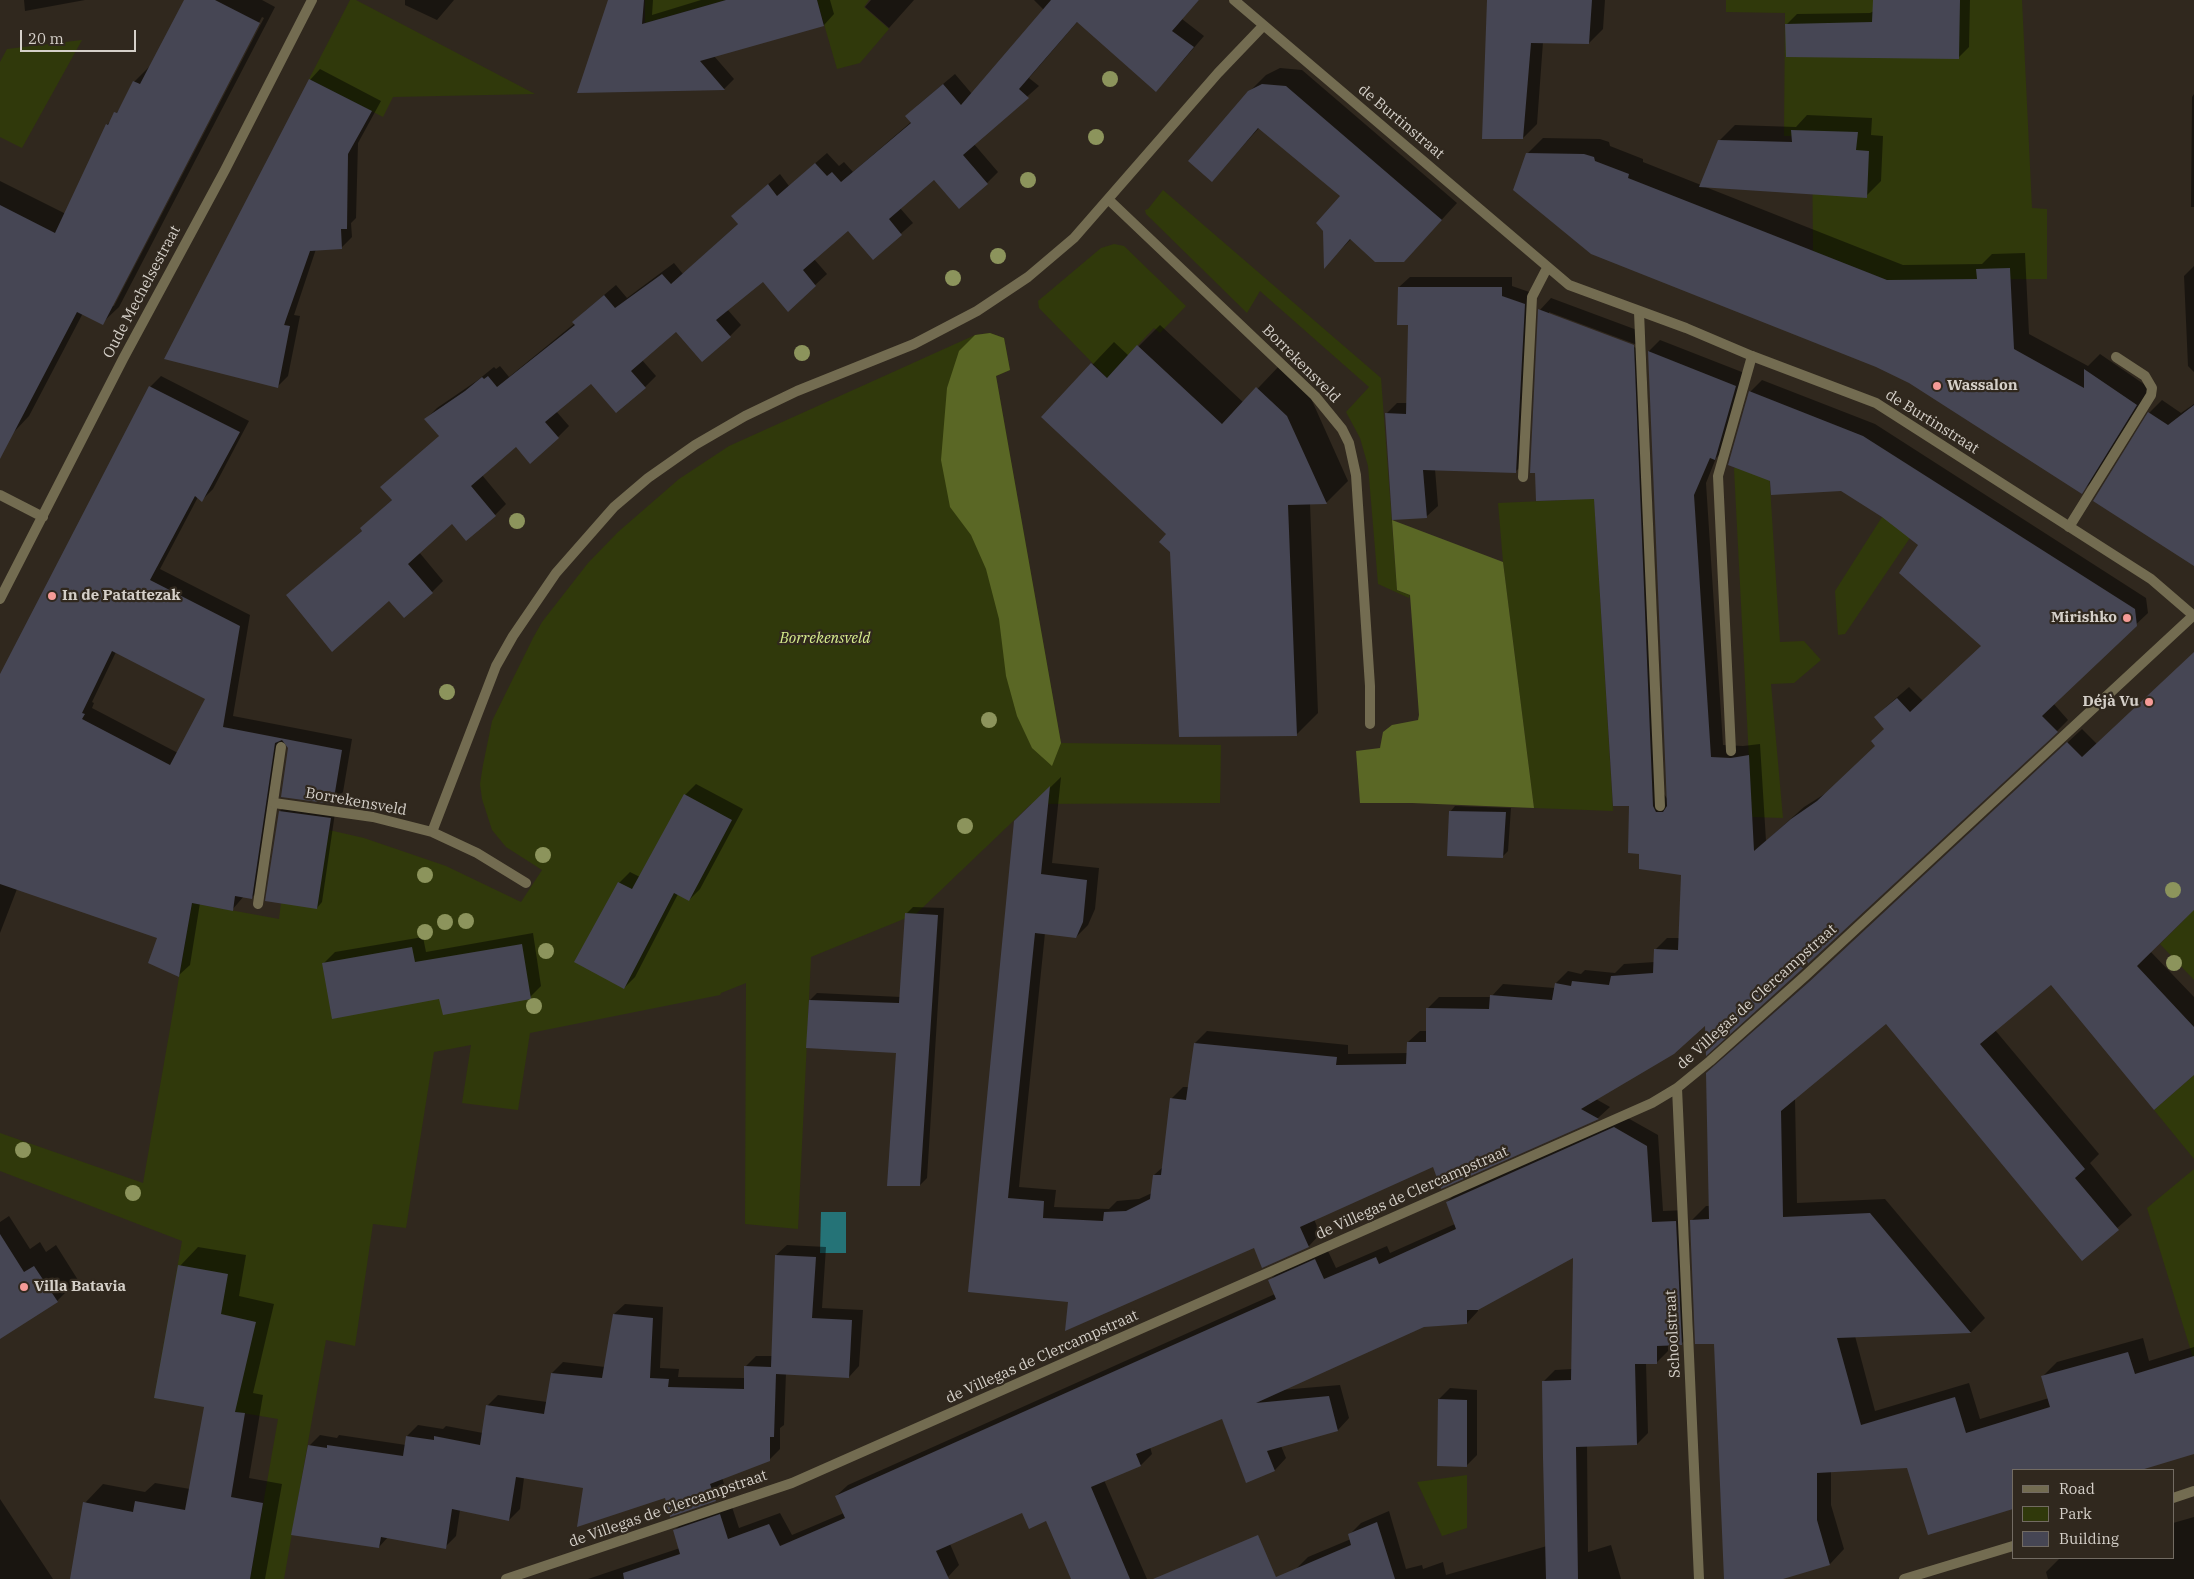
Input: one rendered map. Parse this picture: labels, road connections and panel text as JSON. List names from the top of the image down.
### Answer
{
  "streets": {
    "street": [
      "de Burtinstraat",
      "Oude Mechelsestraat",
      "Borrekensveld",
      "de Villegas de Clercampstraat",
      "Schoolstraat"
    ]
  },
  "crossings": [
    ["de Burtinstraat", "de Villegas de Clercampstraat"],
    ["de Villegas de Clercampstraat", "Schoolstraat"]
  ],
  "parks": ["Borrekensveld"],
  "places": [
    "Wassalon",
    "In de Patattezak",
    "Mirishko",
    "Déjà Vu",
    "Villa Batavia"
  ],
  "legend": ["Road", "Park", "Building"],
  "scale_bar": "20 m"
}
